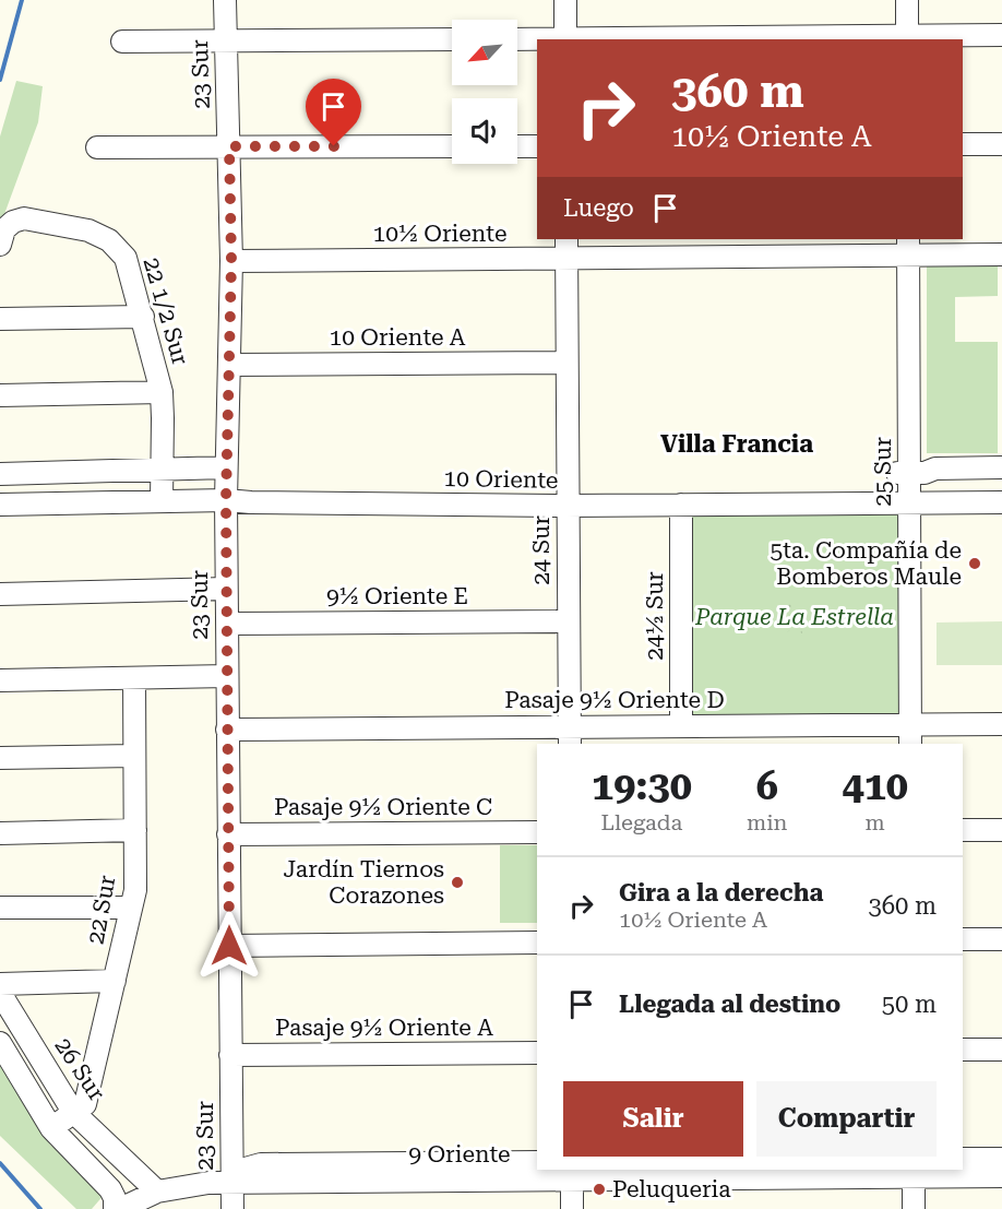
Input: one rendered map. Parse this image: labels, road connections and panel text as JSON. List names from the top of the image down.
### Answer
{
  "streets": {
    "street": [
      "23 Sur",
      "10½ Oriente",
      "22 1/2 Sur",
      "10 Oriente A",
      "25 Sur",
      "10 Oriente",
      "24 Sur",
      "9½ Oriente E",
      "24½ Sur",
      "Pasaje 9½ Oriente D",
      "Pasaje 9½ Oriente C",
      "22 Sur",
      "Pasaje 9½ Oriente A",
      "26 Sur",
      "9 Oriente"
    ]
  },
  "crossings": [
    ["23 Sur", "10½ Oriente"],
    ["23 Sur", "10 Oriente A"],
    ["23 Sur", "10 Oriente"],
    ["23 Sur", "9½ Oriente E"],
    ["23 Sur", "Pasaje 9½ Oriente D"],
    ["23 Sur", "Pasaje 9½ Oriente C"],
    ["23 Sur", "Pasaje 9½ Oriente A"],
    ["23 Sur", "9 Oriente"],
    ["10½ Oriente", "25 Sur"],
    ["10½ Oriente", "24 Sur"],
    ["22 1/2 Sur", "10 Oriente"],
    ["10 Oriente A", "24 Sur"],
    ["25 Sur", "10 Oriente"],
    ["25 Sur", "Pasaje 9½ Oriente D"],
    ["10 Oriente", "24 Sur"],
    ["10 Oriente", "24½ Sur"],
    ["24 Sur", "9½ Oriente E"],
    ["24 Sur", "Pasaje 9½ Oriente D"],
    ["24½ Sur", "Pasaje 9½ Oriente D"],
    ["22 Sur", "26 Sur"],
    ["26 Sur", "9 Oriente"]
  ],
  "districts": ["Villa Francia"],
  "parks": ["Parque La Estrella"],
  "places": ["5ta. Compañía de Bomberos Maule", "Jardín Tiernos Corazones", "Peluqueria"],
  "north": "bottom left",
  "page": {
    "turn": ["360 m", "10½ Oriente A"],
    "then": "Luego",
    "eta": [
      "19:30",
      "Llegada",
      "6",
      "min",
      "410",
      "m"
    ],
    "list": [
      {
        "name": "Gira a la derecha",
        "note": "10½ Oriente A",
        "value": "360 m"
      },
      {
        "name": "Llegada al destino",
        "value": "50 m"
      }
    ],
    "buttons": ["Salir", "Compartir"]
  }
}
